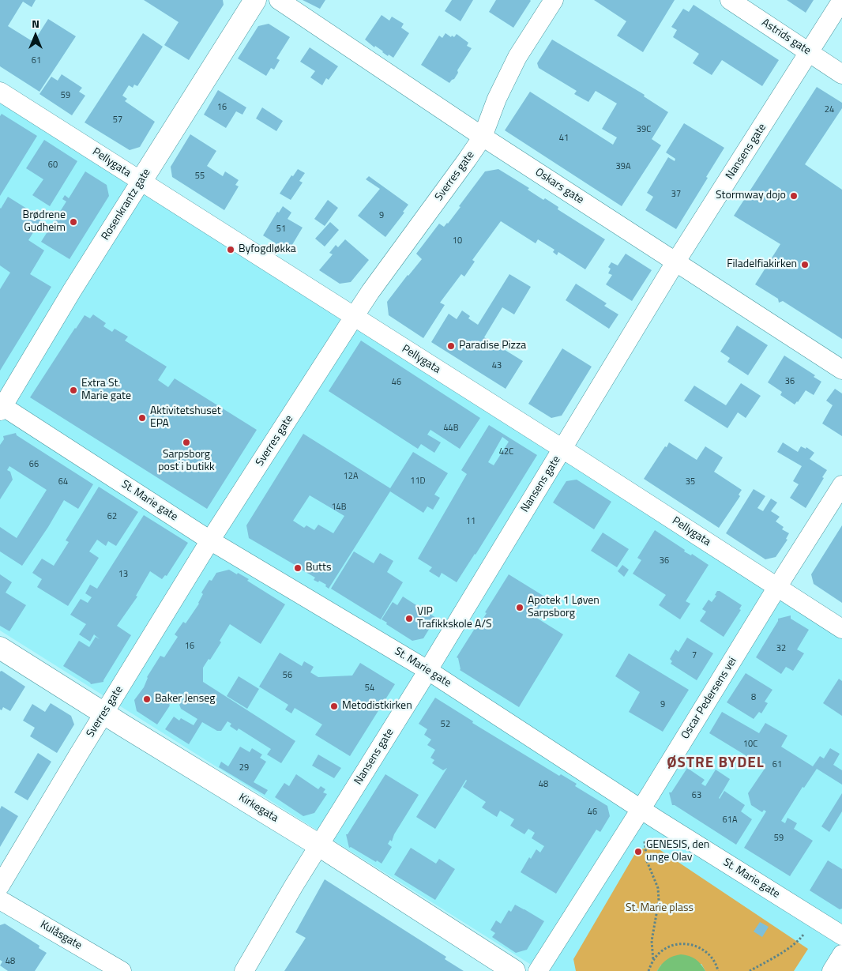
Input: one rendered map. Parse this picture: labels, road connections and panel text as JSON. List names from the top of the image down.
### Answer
{
  "streets": {
    "street": [
      "Astrids gate",
      "Nansens gate",
      "Pellygata",
      "Sverres gate",
      "Oskars gate",
      "Rosenkrantz gate",
      "St. Marie gate",
      "Oscar Pedersens vei",
      "Kirkegata",
      "Kulåsgate"
    ]
  },
  "crossings": [
    ["Astrids gate", "Nansens gate"],
    ["Nansens gate", "Pellygata"],
    ["Nansens gate", "Oskars gate"],
    ["Nansens gate", "St. Marie gate"],
    ["Nansens gate", "Kirkegata"],
    ["Pellygata", "Sverres gate"],
    ["Pellygata", "Rosenkrantz gate"],
    ["Pellygata", "Oscar Pedersens vei"],
    ["Sverres gate", "Oskars gate"],
    ["Sverres gate", "St. Marie gate"],
    ["Sverres gate", "Kirkegata"],
    ["Rosenkrantz gate", "St. Marie gate"],
    ["St. Marie gate", "Oscar Pedersens vei"]
  ],
  "districts": ["ØSTRE BYDEL"],
  "parks": ["St. Marie plass"],
  "places": [
    "Stormway dojo",
    "Brødrene Gudheim",
    "Byfogdløkka",
    "Filadelfiakirken",
    "Paradise Pizza",
    "Extra St. Marie gate",
    "Aktivitetshuset EPA",
    "Sarpsborg post i butikk",
    "Butts",
    "Apotek 1 Løven Sarpsborg",
    "VIP Trafikkskole A/S",
    "Baker Jenseg",
    "Metodistkirken",
    "GENESIS, den unge Olav"
  ],
  "house_numbers": [
    "61",
    "59",
    "16",
    "24",
    "57",
    "39C",
    "41",
    "60",
    "39A",
    "55",
    "37",
    "9",
    "51",
    "10",
    "43",
    "36",
    "46",
    "44B",
    "42C",
    "66",
    "12A",
    "11D",
    "64",
    "35",
    "14B",
    "62",
    "11",
    "36",
    "13",
    "16",
    "32",
    "7",
    "56",
    "54",
    "8",
    "9",
    "52",
    "10C",
    "61",
    "29",
    "48",
    "63",
    "46",
    "61A",
    "59",
    "48"
  ],
  "north": "top"
}
